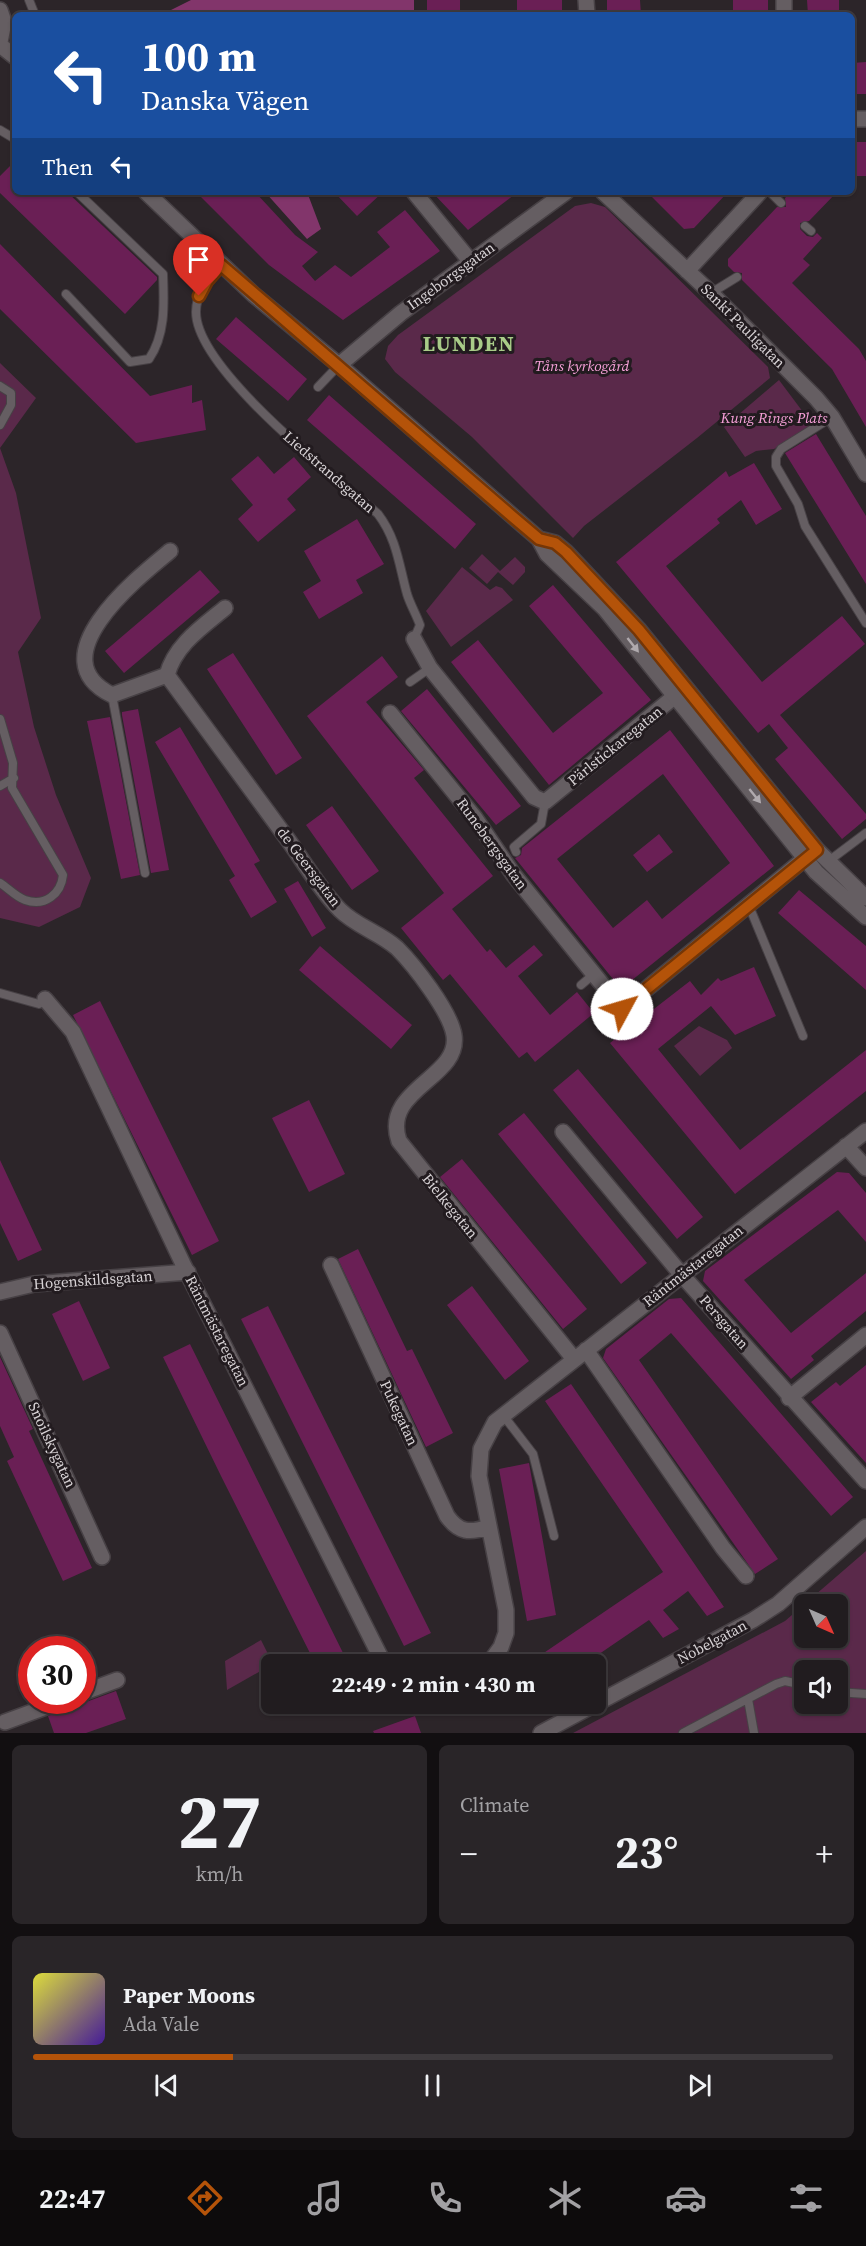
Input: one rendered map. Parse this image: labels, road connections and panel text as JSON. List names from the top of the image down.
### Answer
{
  "streets": {
    "street": [
      "Ingeborgsgatan",
      "Sankt Pauligatan",
      "Liedstrandsgatan",
      "Pärlstickaregatan",
      "Runebergsgatan",
      "de Geersgatan",
      "Bielkegatan",
      "Räntmästaregatan",
      "Hogenskildsgatan",
      "Persgatan",
      "Pukegatan",
      "Snoilskygatan",
      "Nobelgatan"
    ]
  },
  "crossings": [
    ["Liedstrandsgatan", "Pärlstickaregatan"],
    ["de Geersgatan", "Bielkegatan"],
    ["Bielkegatan", "Räntmästaregatan"],
    ["Räntmästaregatan", "Hogenskildsgatan"],
    ["Räntmästaregatan", "Persgatan"],
    ["Räntmästaregatan", "Pukegatan"]
  ],
  "districts": ["LUNDEN"],
  "parks": ["Tåns kyrkogård", "Kung Rings Plats"],
  "north": "bottom right",
  "page": {
    "turn": ["100 m", "Danska Vägen"],
    "then": "Then",
    "limit": "30",
    "trip": "22:49 · 2 min · 430 m",
    "tile": [
      ["27", "km/h"],
      "Climate"
    ],
    "heat": ["−", "23°", "+"],
    "song": ["Paper Moons", "Ada Vale"],
    "tabs": "22:47"
  }
}
